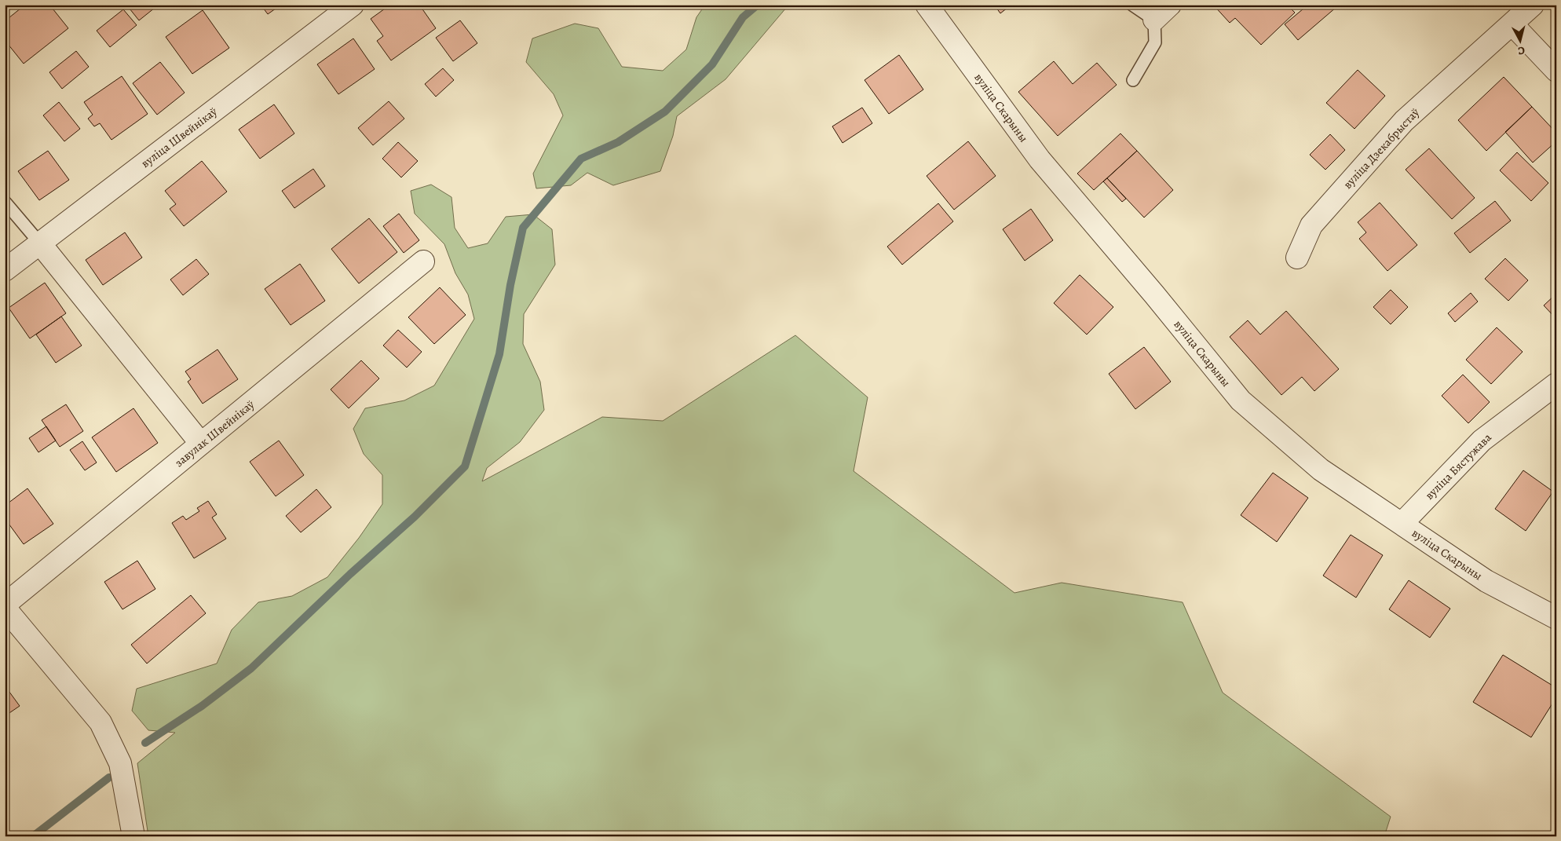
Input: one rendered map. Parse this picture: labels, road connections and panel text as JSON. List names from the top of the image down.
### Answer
{
  "streets": {
    "street": [
      "вуліца Скарыны",
      "вуліца Швейнікаў",
      "вуліца Дзекабрыстаў",
      "завулак Швейнікаў",
      "вуліца Бястужава"
    ]
  },
  "crossings": [
    ["вуліца Скарыны", "вуліца Бястужава"]
  ],
  "north": "bottom"
}
